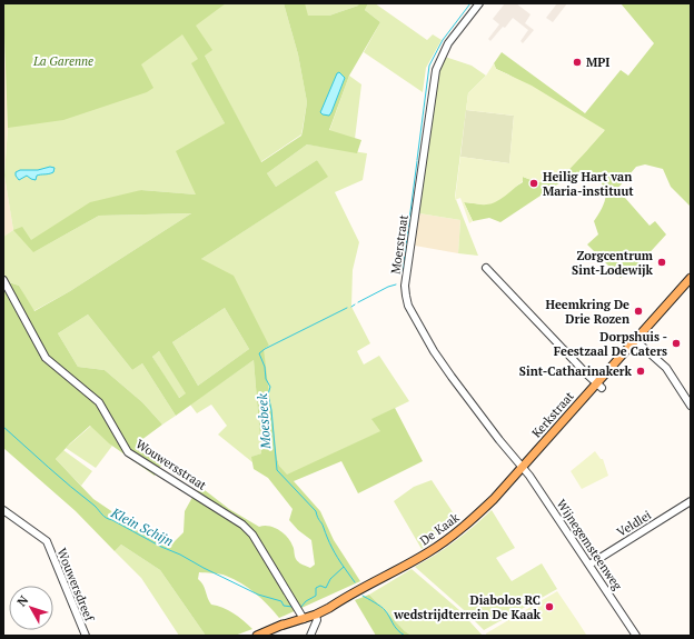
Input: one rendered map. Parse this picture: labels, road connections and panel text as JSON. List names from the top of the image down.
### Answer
{
  "streets": {
    "main road": ["Kerkstraat", "De Kaak"],
    "street": [
      "Moerstraat",
      "Wouwersstraat",
      "Veldlei",
      "Wijnegemsteenweg",
      "Wouwersdreef"
    ]
  },
  "crossings": [
    ["Moerstraat", "Kerkstraat"],
    ["Moerstraat", "De Kaak"],
    ["Moerstraat", "Wijnegemsteenweg"],
    ["Kerkstraat", "De Kaak"],
    ["Kerkstraat", "Wijnegemsteenweg"],
    ["Veldlei", "Wijnegemsteenweg"],
    ["De Kaak", "Wijnegemsteenweg"]
  ],
  "water": ["Moesbeek", "Klein Schijn"],
  "parks": ["La Garenne"],
  "places": [
    "MPI",
    "Heilig Hart van Maria-instituut",
    "Zorgcentrum Sint-Lodewijk",
    "Heemkring De Drie Rozen",
    "Dorpshuis - Feestzaal De Caters",
    "Sint-Catharinakerk",
    "Diabolos RC wedstrijdterrein De Kaak"
  ],
  "north": "top left"
}
